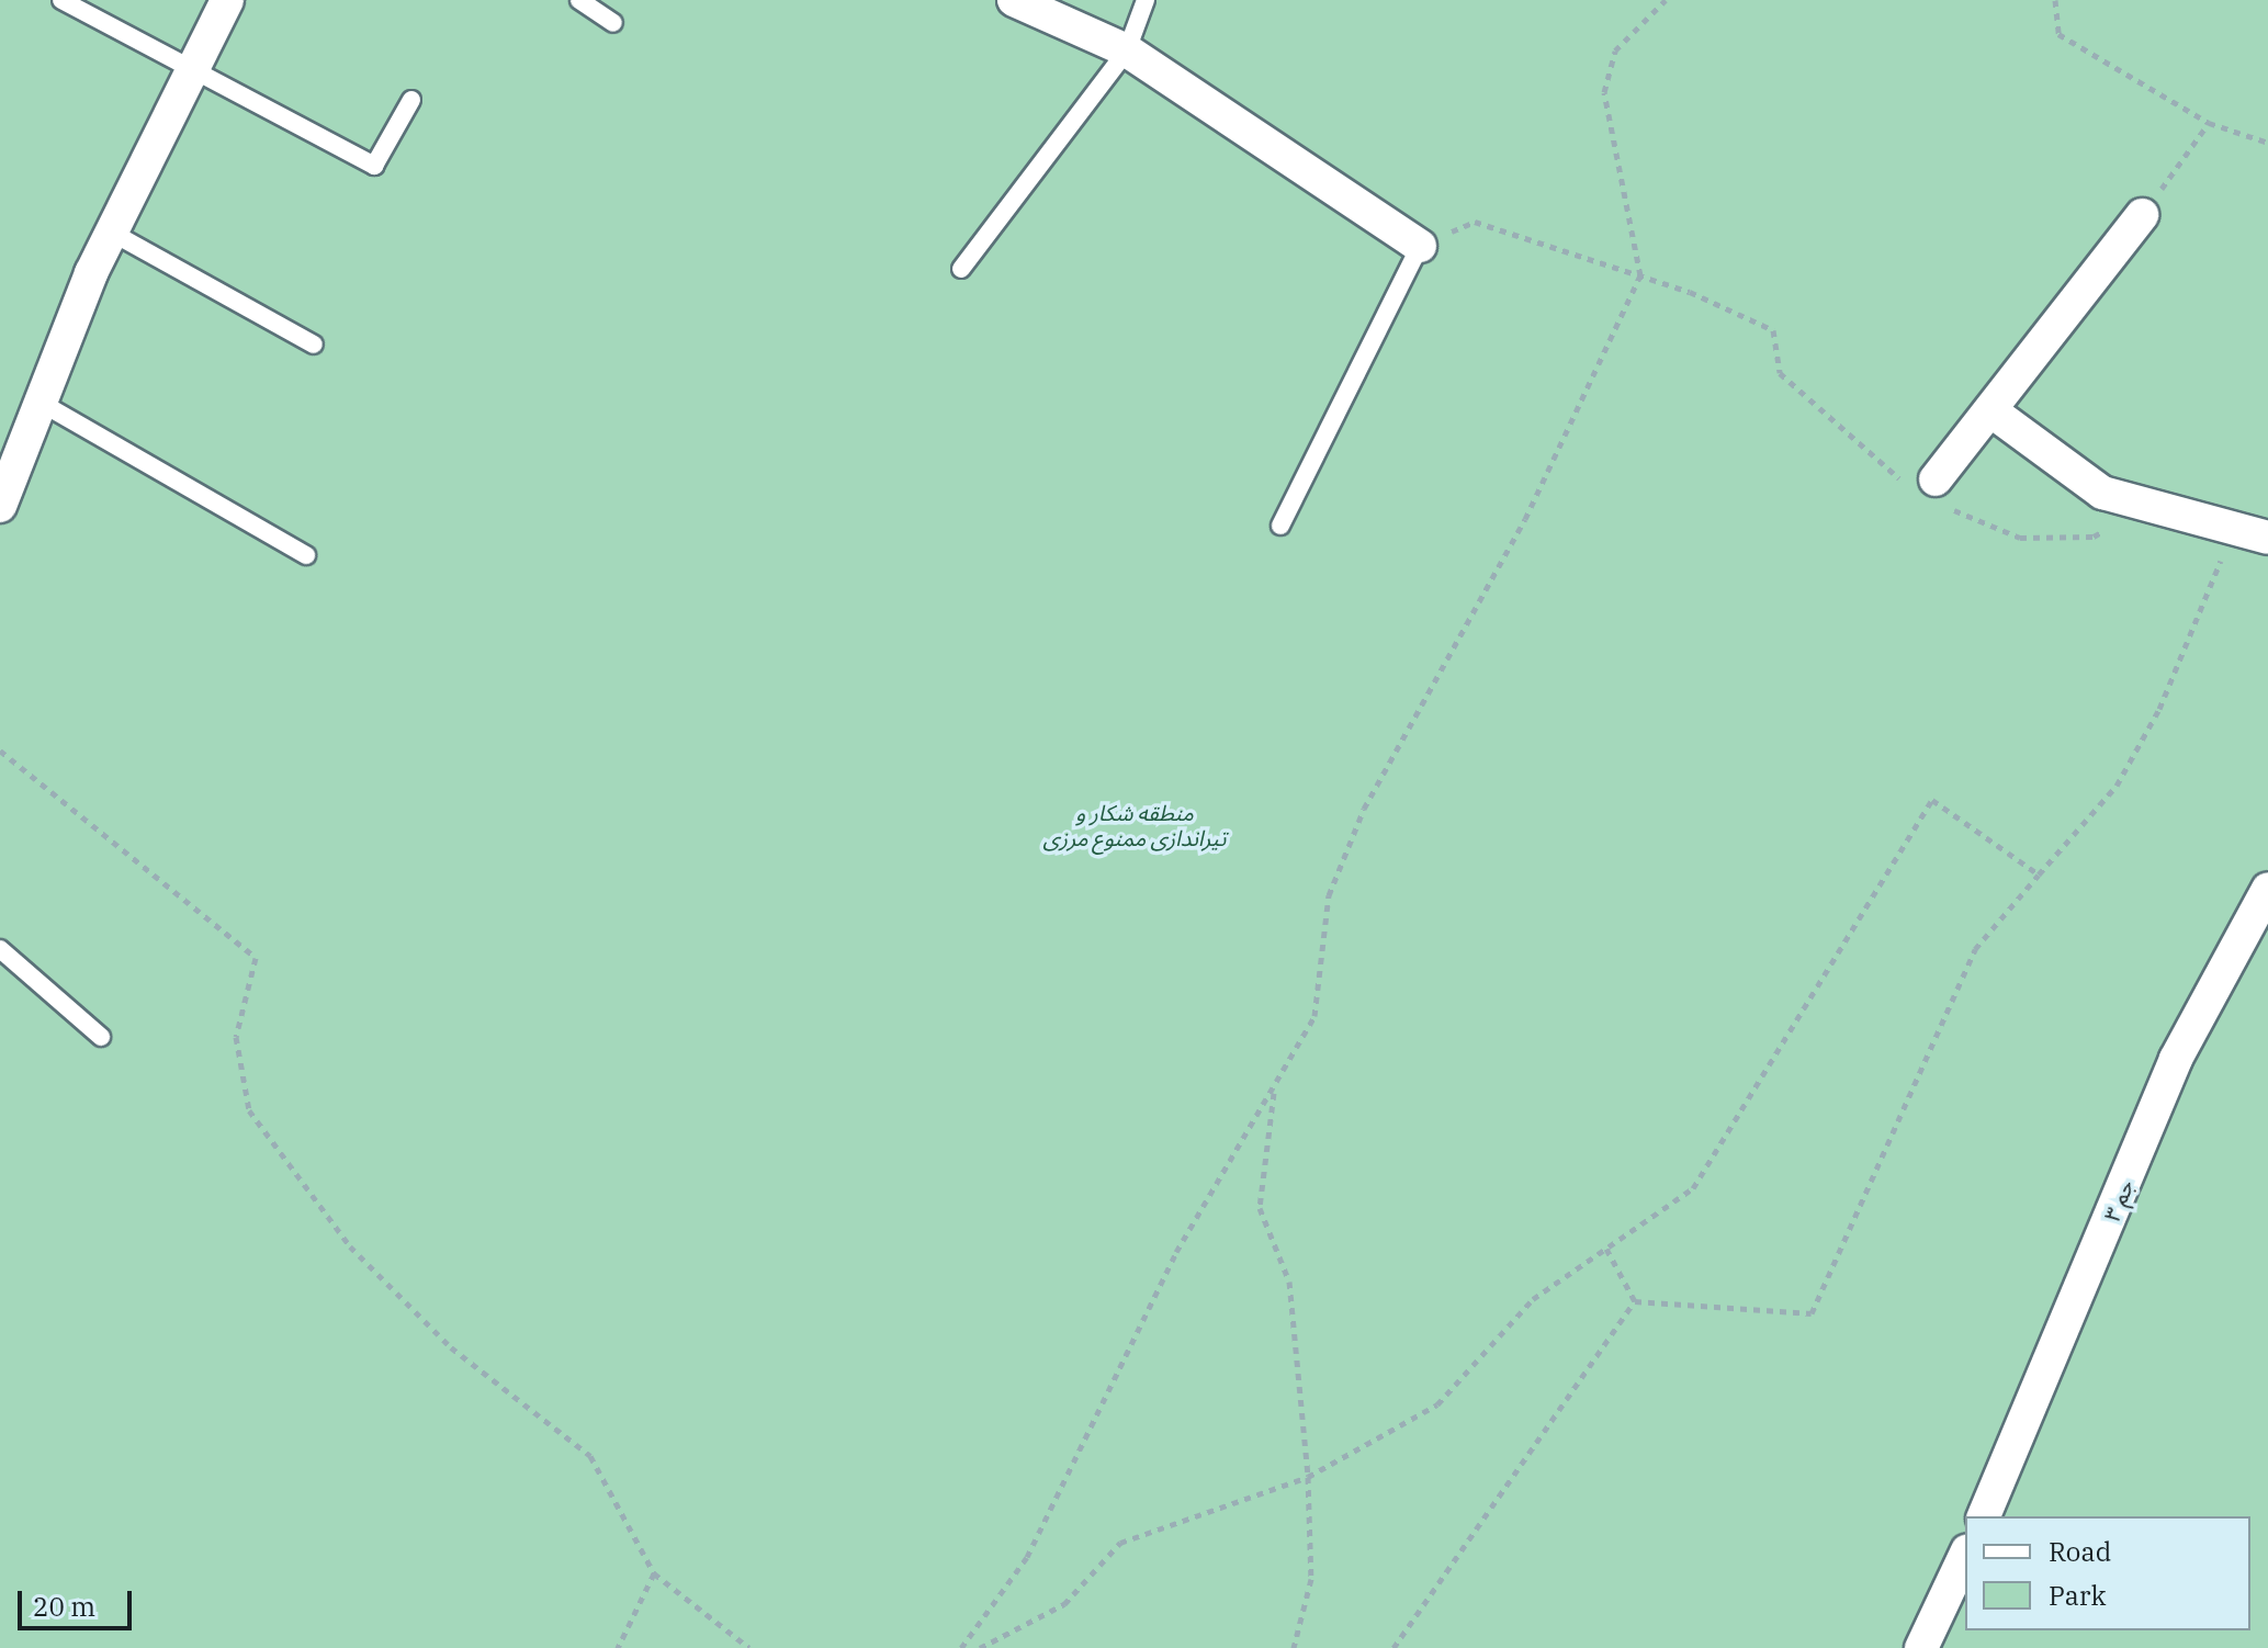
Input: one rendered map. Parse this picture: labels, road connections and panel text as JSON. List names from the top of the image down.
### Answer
{
  "streets": {
    "street": ["جم ۳"]
  },
  "parks": ["منطقه شکار و تیراندازی ممنوع مرزی"],
  "legend": ["Road", "Park"],
  "scale_bar": "20 m"
}
